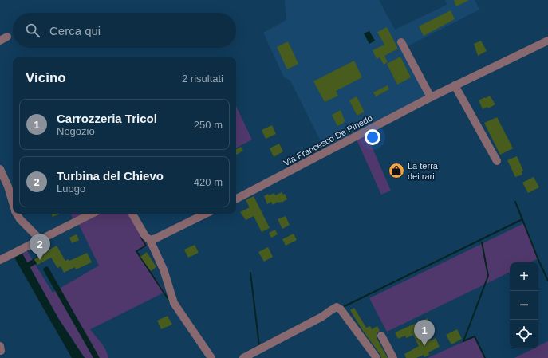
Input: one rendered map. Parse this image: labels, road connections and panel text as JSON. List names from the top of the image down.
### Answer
{
  "streets": {
    "street": ["Via Francesco De Pinedo"]
  },
  "places": {
    "shop": ["La terra dei rari"]
  },
  "page": {
    "search": "Cerca qui",
    "heading": ["Vicino", "2 risultati"],
    "list": [
      {
        "mark": "1",
        "name": "Carrozzeria Tricol",
        "note": "Negozio",
        "value": "250 m"
      },
      {
        "mark": "2",
        "name": "Turbina del Chievo",
        "note": "Luogo",
        "value": "420 m"
      }
    ],
    "pins": ["2", "1"],
    "map_buttons": ["+", "−"]
  }
}
